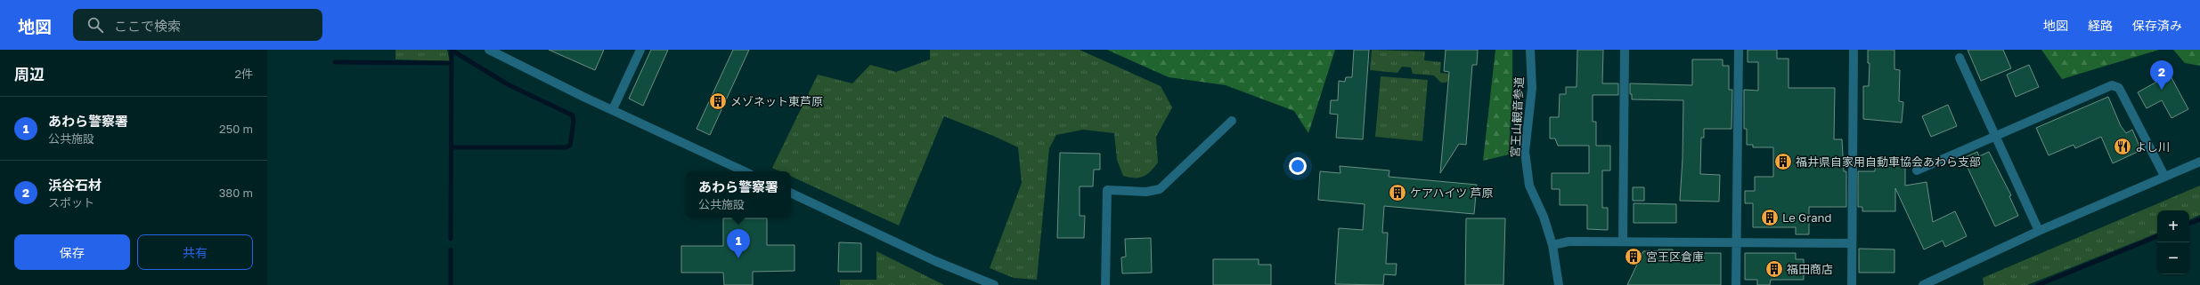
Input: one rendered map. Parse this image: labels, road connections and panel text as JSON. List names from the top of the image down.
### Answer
{
  "streets": {
    "street": ["宮王山観音参道"]
  },
  "places": {
    "building": [
      "メゾネット東芦原",
      "福井県自家用自動車協会あわら支部",
      "ケアハイツ 芦原",
      "Le Grand",
      "宮王区倉庫",
      "福田商店"
    ],
    "restaurant": ["よし川"]
  },
  "page": {
    "header": "地図",
    "search": "ここで検索",
    "nav": ["地図", "経路", "保存済み"],
    "heading": ["周辺", "2件"],
    "pins": ["2", "1"],
    "list": [
      {
        "mark": "1",
        "name": "あわら警察署",
        "note": "公共施設",
        "value": "250 m"
      },
      {
        "mark": "2",
        "name": "浜谷石材",
        "note": "スポット",
        "value": "380 m"
      }
    ],
    "popup": ["あわら警察署", "公共施設"],
    "map_buttons": ["+", "−"],
    "buttons": ["保存", "共有"]
  }
}
